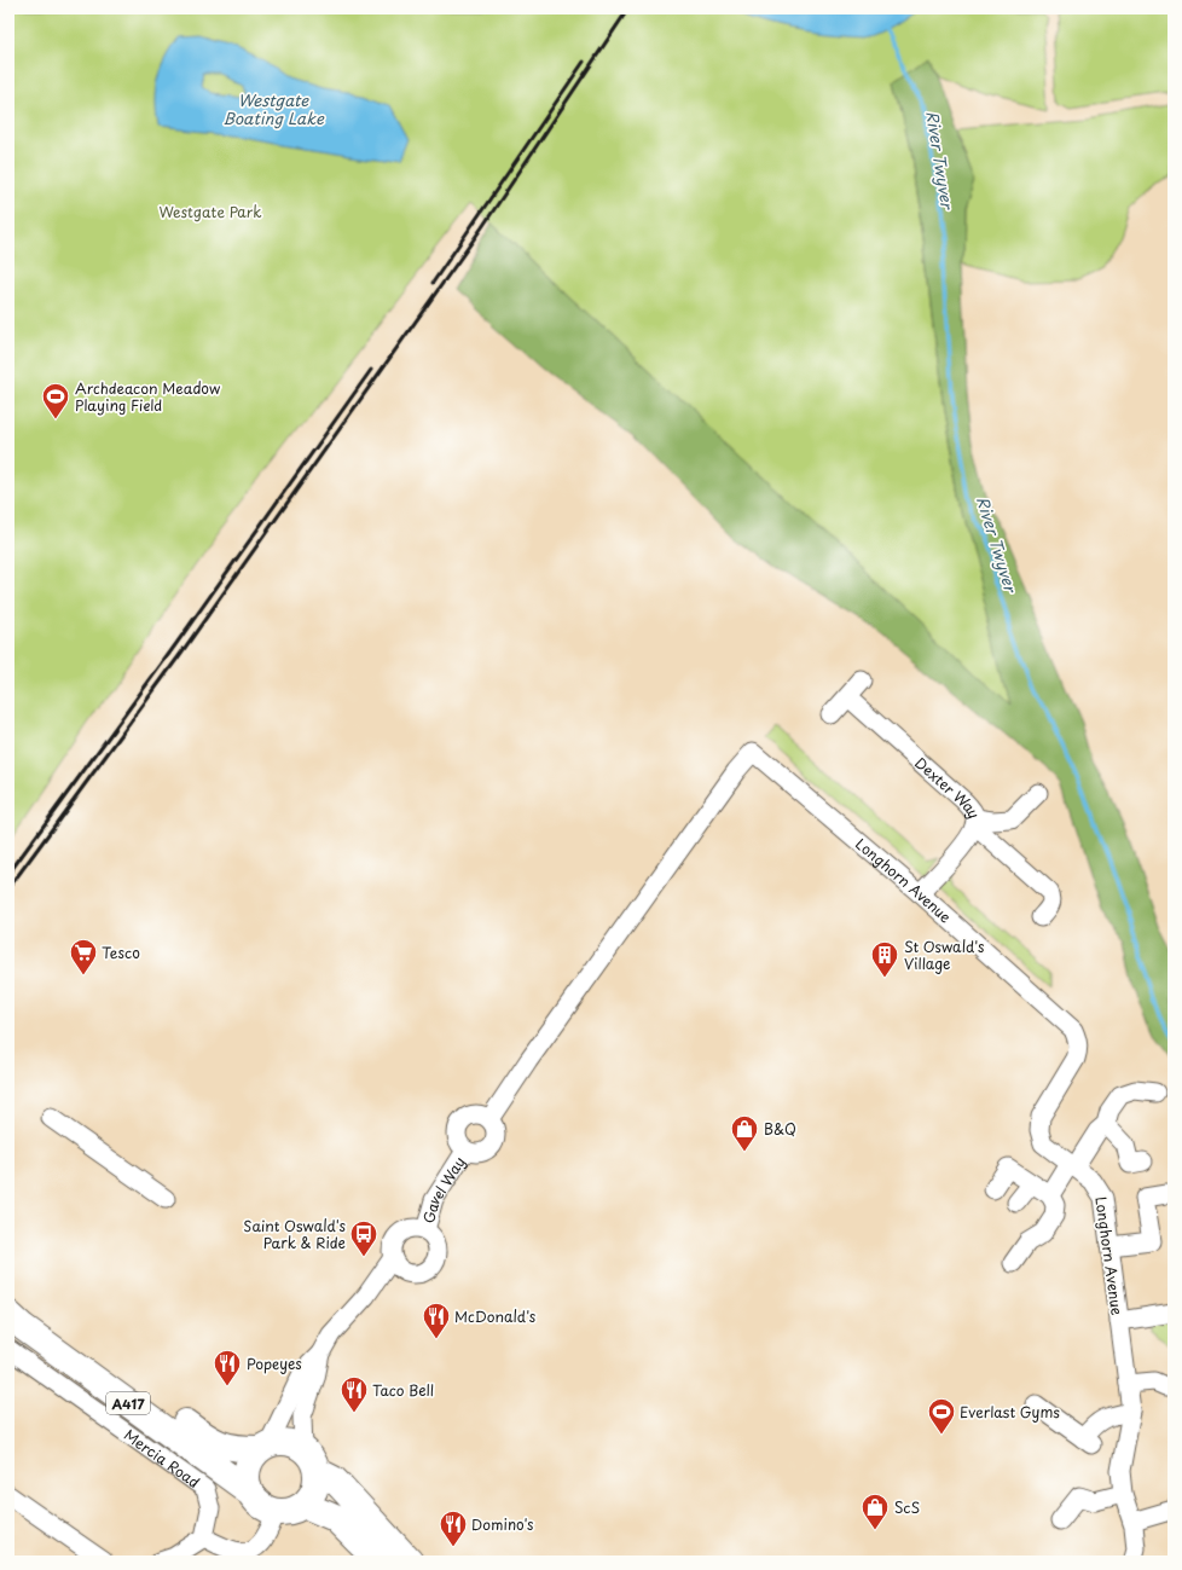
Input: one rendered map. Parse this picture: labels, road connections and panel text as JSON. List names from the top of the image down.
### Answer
{
  "streets": {
    "main road": ["A417"],
    "street": [
      "Dexter Way",
      "Longhorn Avenue",
      "Gavel Way",
      "Mercia Road"
    ]
  },
  "crossings": [
    ["Dexter Way", "Longhorn Avenue"],
    ["Longhorn Avenue", "Gavel Way"]
  ],
  "water": ["Westgate Boating Lake", "River Twyver"],
  "parks": ["Westgate Park"],
  "places": {
    "sports": ["Archdeacon Meadow Playing Field", "Everlast Gyms"],
    "supermarket": ["Tesco"],
    "building": ["St Oswald's Village"],
    "shop": ["B&Q", "ScS"],
    "bus stop": ["Saint Oswald's Park & Ride"],
    "restaurant": [
      "McDonald's",
      "Popeyes",
      "Taco Bell",
      "Domino's"
    ]
  }
}
